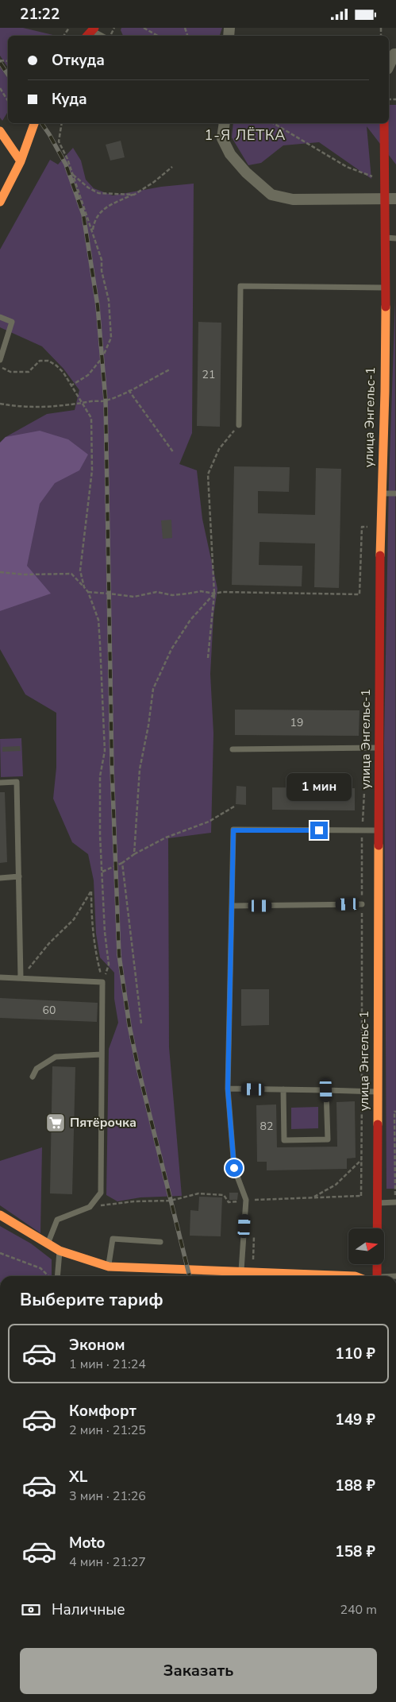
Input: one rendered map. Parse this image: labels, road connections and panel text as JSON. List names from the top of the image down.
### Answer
{
  "streets": {
    "street": ["улица Энгельс-1"]
  },
  "districts": ["1-Я ЛЁТКА"],
  "places": {
    "supermarket": ["Пятёрочка"]
  },
  "house_numbers": [
    "21",
    "19",
    "60",
    "82"
  ],
  "north": "right",
  "page": {
    "status": "21:22",
    "banner": ["Откуда", "Куда"],
    "bubble": "1 мин",
    "heading": "Выберите тариф",
    "list": [
      {
        "name": "Эконом",
        "note": "1 мин · 21:24",
        "value": "110 ₽"
      },
      {
        "name": "Комфорт",
        "note": "2 мин · 21:25",
        "value": "149 ₽"
      },
      {
        "name": "XL",
        "note": "3 мин · 21:26",
        "value": "188 ₽"
      },
      {
        "name": "Moto",
        "note": "4 мин · 21:27",
        "value": "158 ₽"
      }
    ],
    "pay": ["Наличные", "240 m"],
    "buttons": "Заказать"
  }
}
